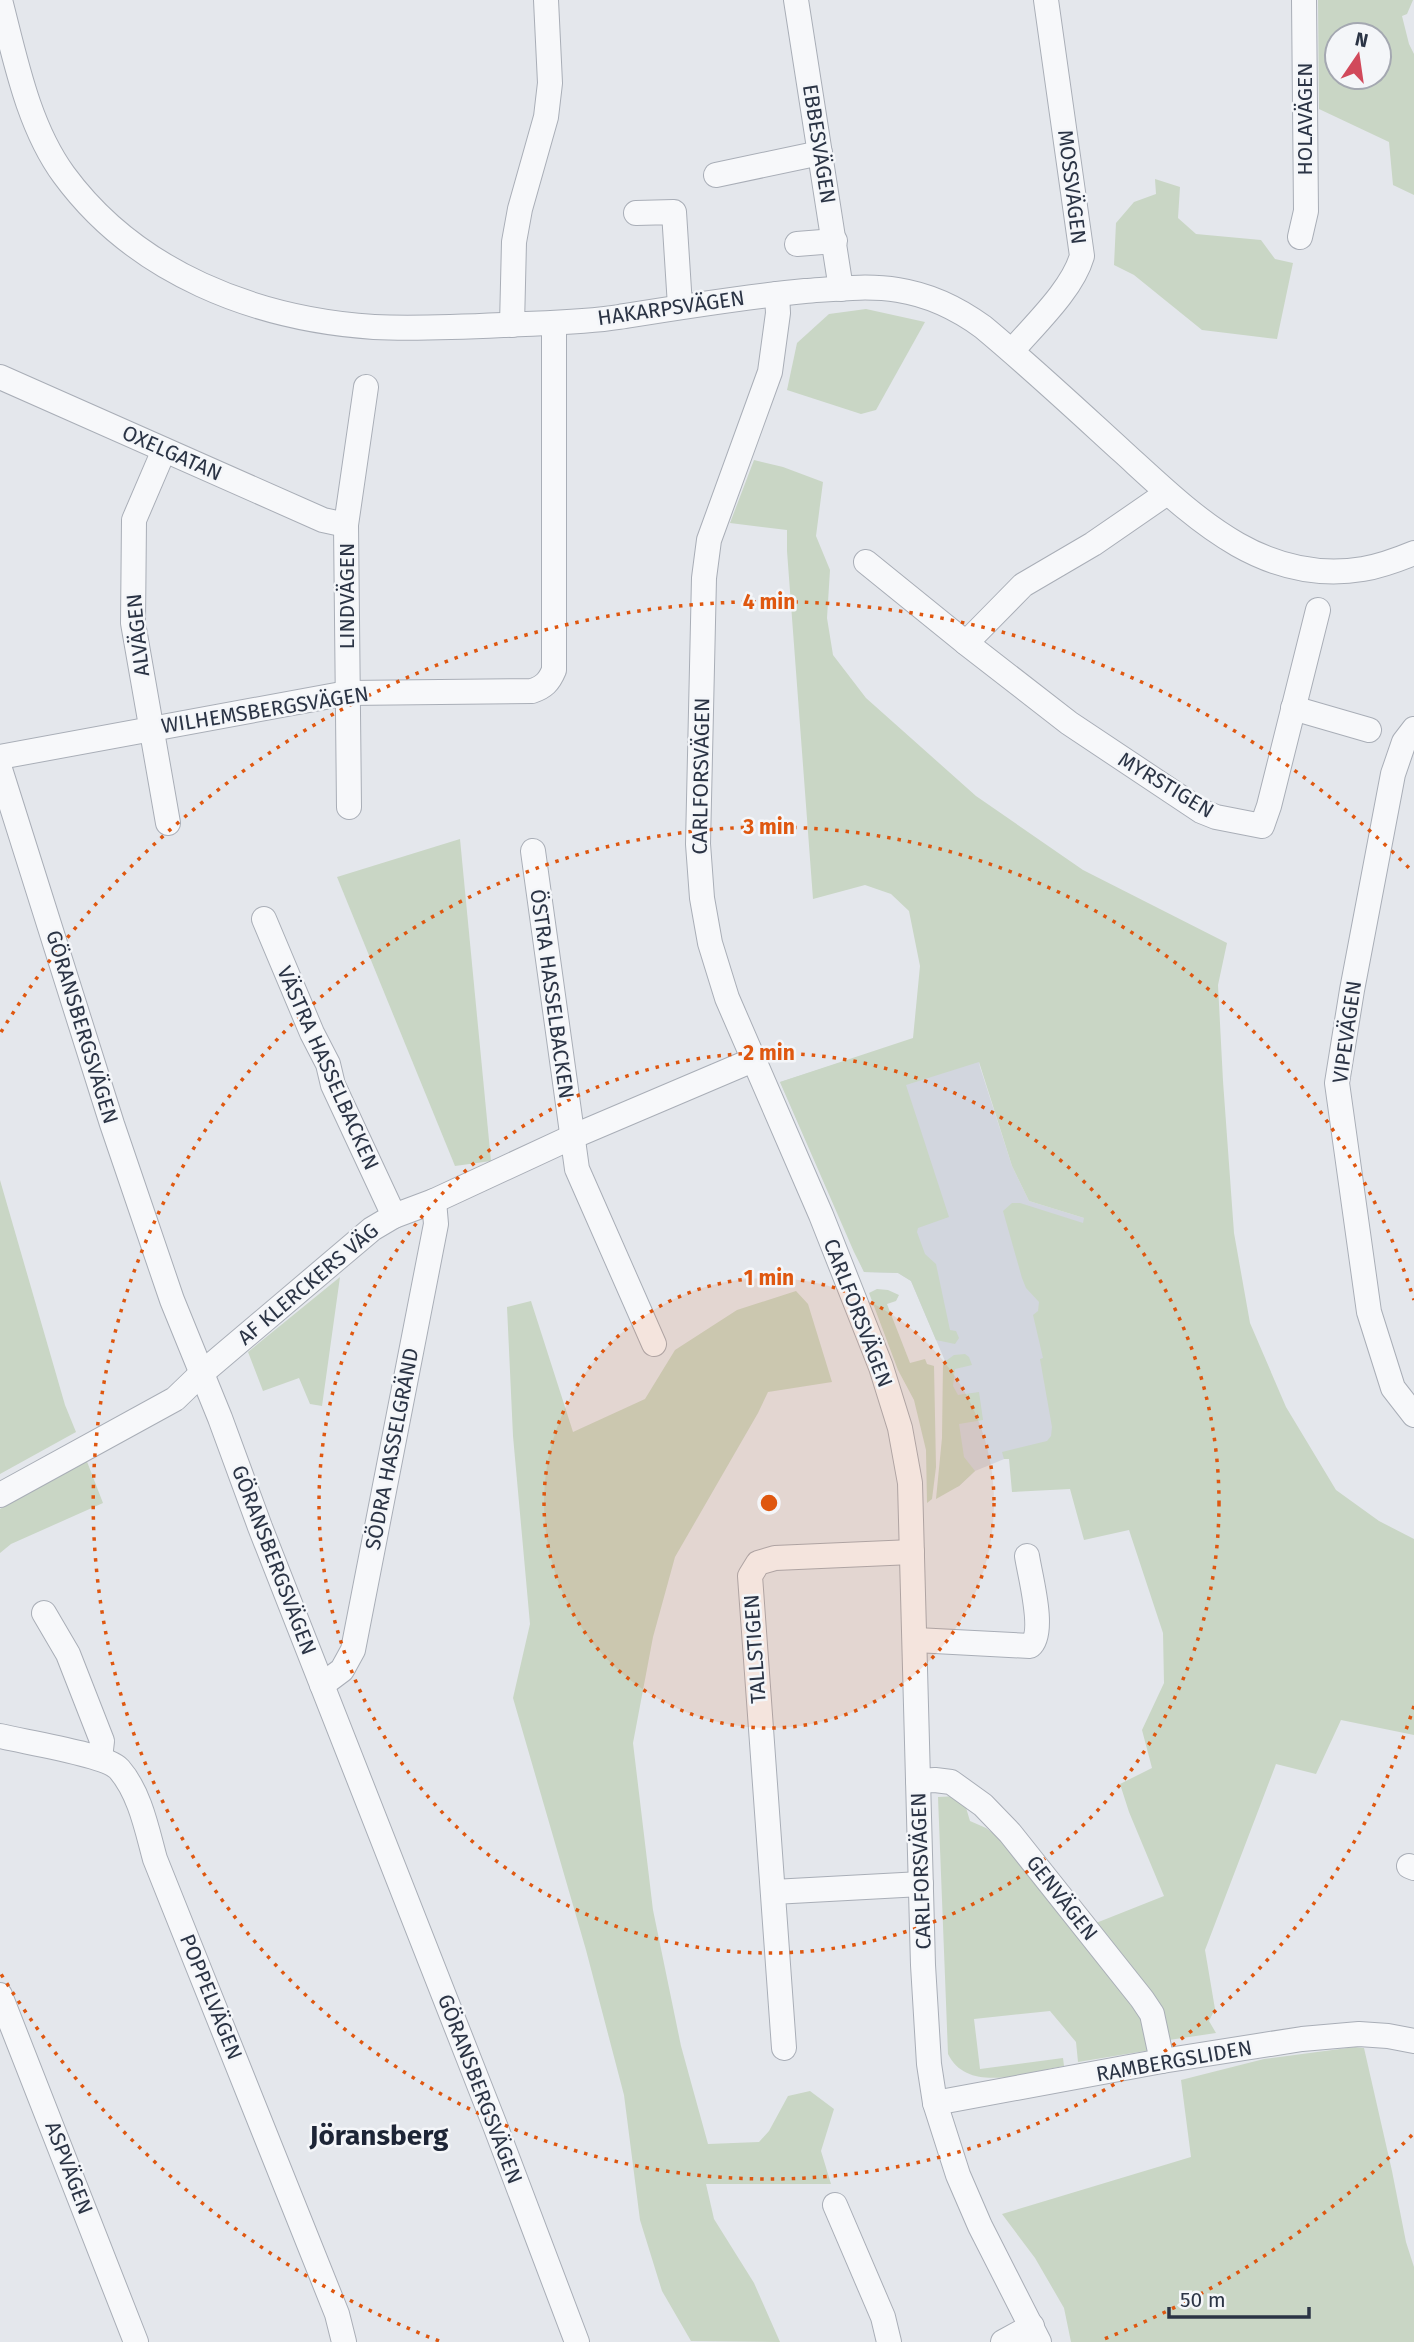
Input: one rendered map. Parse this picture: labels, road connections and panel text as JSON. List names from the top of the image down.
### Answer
{
  "streets": {
    "street": [
      "HOLAVÄGEN",
      "EBBESVÄGEN",
      "MOSSVÄGEN",
      "HAKARPSVÄGEN",
      "OXELGATAN",
      "LINDVÄGEN",
      "ALVÄGEN",
      "WILHEMSBERGSVÄGEN",
      "CARLFORSVÄGEN",
      "MYRSTIGEN",
      "ÖSTRA HASSELBACKEN",
      "GÖRANSBERGSVÄGEN",
      "VIPEVÄGEN",
      "VÄSTRA HASSELBACKEN",
      "AF KLERCKERS VÄG",
      "SÖDRA HASSELGRÄND",
      "TALLSTIGEN",
      "GENVÄGEN",
      "POPPELVÄGEN",
      "RAMBERGSLIDEN",
      "ASPVÄGEN"
    ]
  },
  "crossings": [
    ["EBBESVÄGEN", "HAKARPSVÄGEN"],
    ["MOSSVÄGEN", "HAKARPSVÄGEN"],
    ["HAKARPSVÄGEN", "WILHEMSBERGSVÄGEN"],
    ["HAKARPSVÄGEN", "CARLFORSVÄGEN"],
    ["OXELGATAN", "LINDVÄGEN"],
    ["OXELGATAN", "ALVÄGEN"],
    ["LINDVÄGEN", "WILHEMSBERGSVÄGEN"],
    ["ALVÄGEN", "WILHEMSBERGSVÄGEN"],
    ["CARLFORSVÄGEN", "AF KLERCKERS VÄG"],
    ["CARLFORSVÄGEN", "TALLSTIGEN"],
    ["CARLFORSVÄGEN", "GENVÄGEN"],
    ["CARLFORSVÄGEN", "RAMBERGSLIDEN"],
    ["ÖSTRA HASSELBACKEN", "AF KLERCKERS VÄG"],
    ["GÖRANSBERGSVÄGEN", "AF KLERCKERS VÄG"],
    ["GÖRANSBERGSVÄGEN", "SÖDRA HASSELGRÄND"],
    ["VÄSTRA HASSELBACKEN", "AF KLERCKERS VÄG"],
    ["AF KLERCKERS VÄG", "SÖDRA HASSELGRÄND"],
    ["GENVÄGEN", "RAMBERGSLIDEN"]
  ],
  "districts": ["Jöransberg"],
  "scale_bar": "50 m",
  "north": "top",
  "rings": [
    "4 min",
    "3 min",
    "2 min",
    "1 min"
  ]
}
